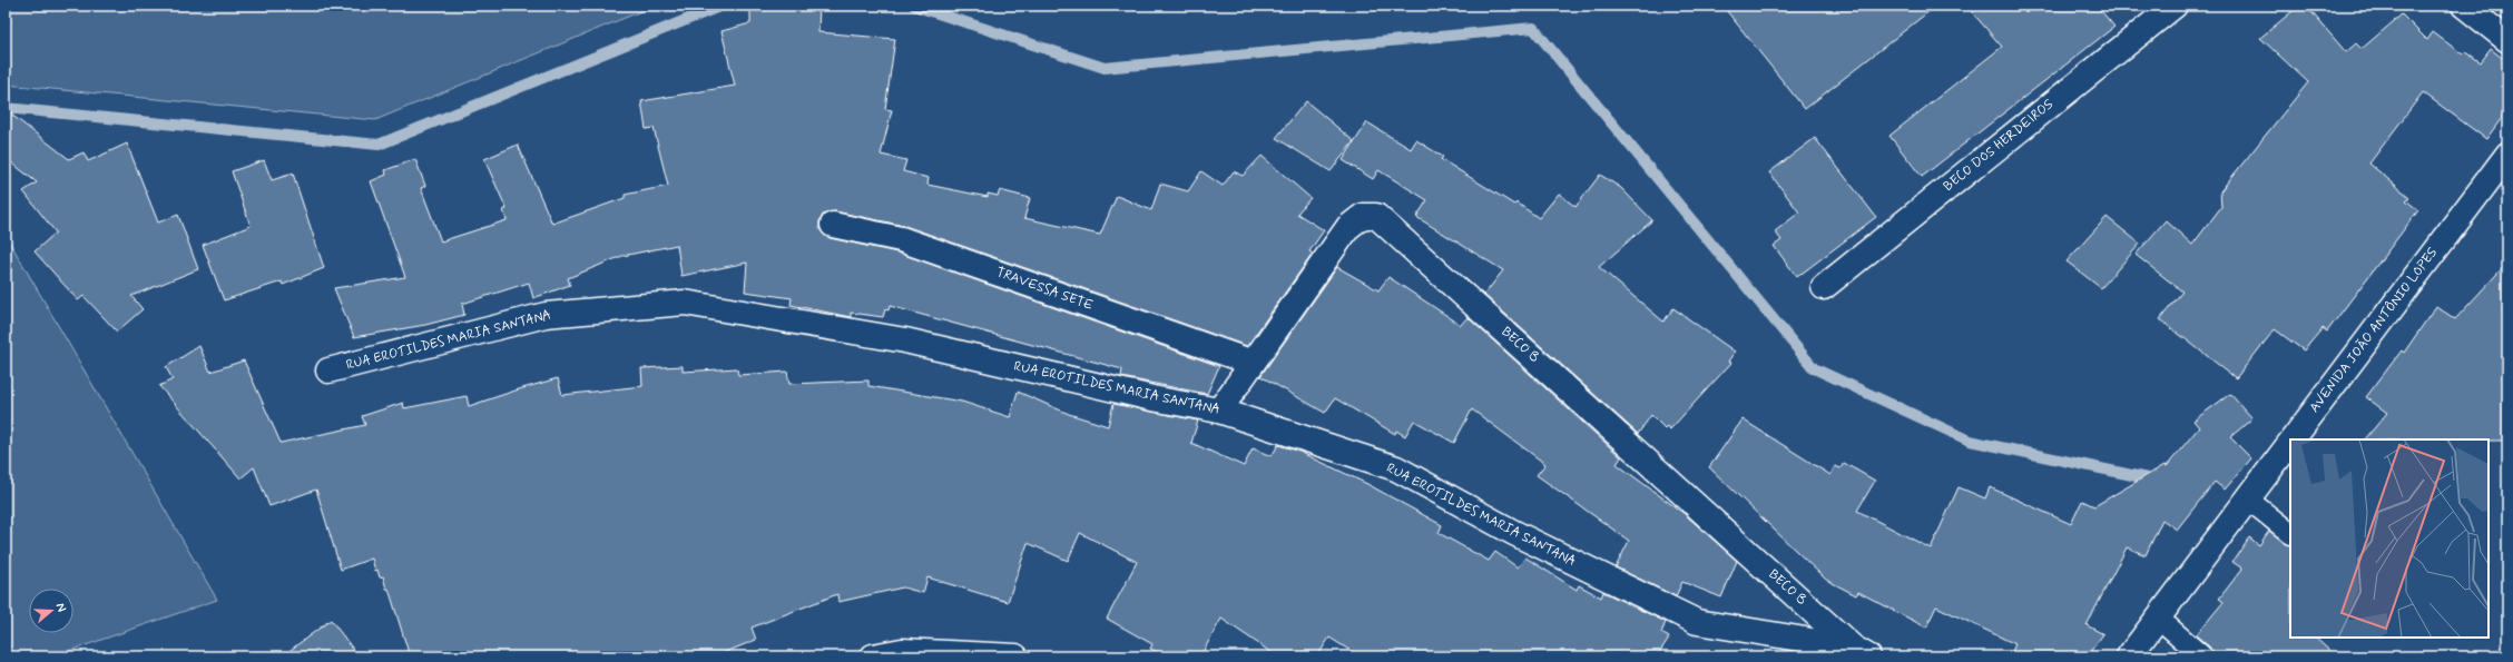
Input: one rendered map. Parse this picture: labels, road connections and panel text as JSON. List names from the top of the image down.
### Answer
{
  "streets": {
    "street": [
      "BECO DOS HERDEIROS",
      "TRAVESSA SETE",
      "AVENIDA JOÃO ANTÔNIO LOPES",
      "RUA EROTILDES MARIA SANTANA",
      "BECO B"
    ]
  },
  "crossings": [
    ["TRAVESSA SETE", "BECO B"],
    ["RUA EROTILDES MARIA SANTANA", "BECO B"]
  ],
  "north": "right"
}
